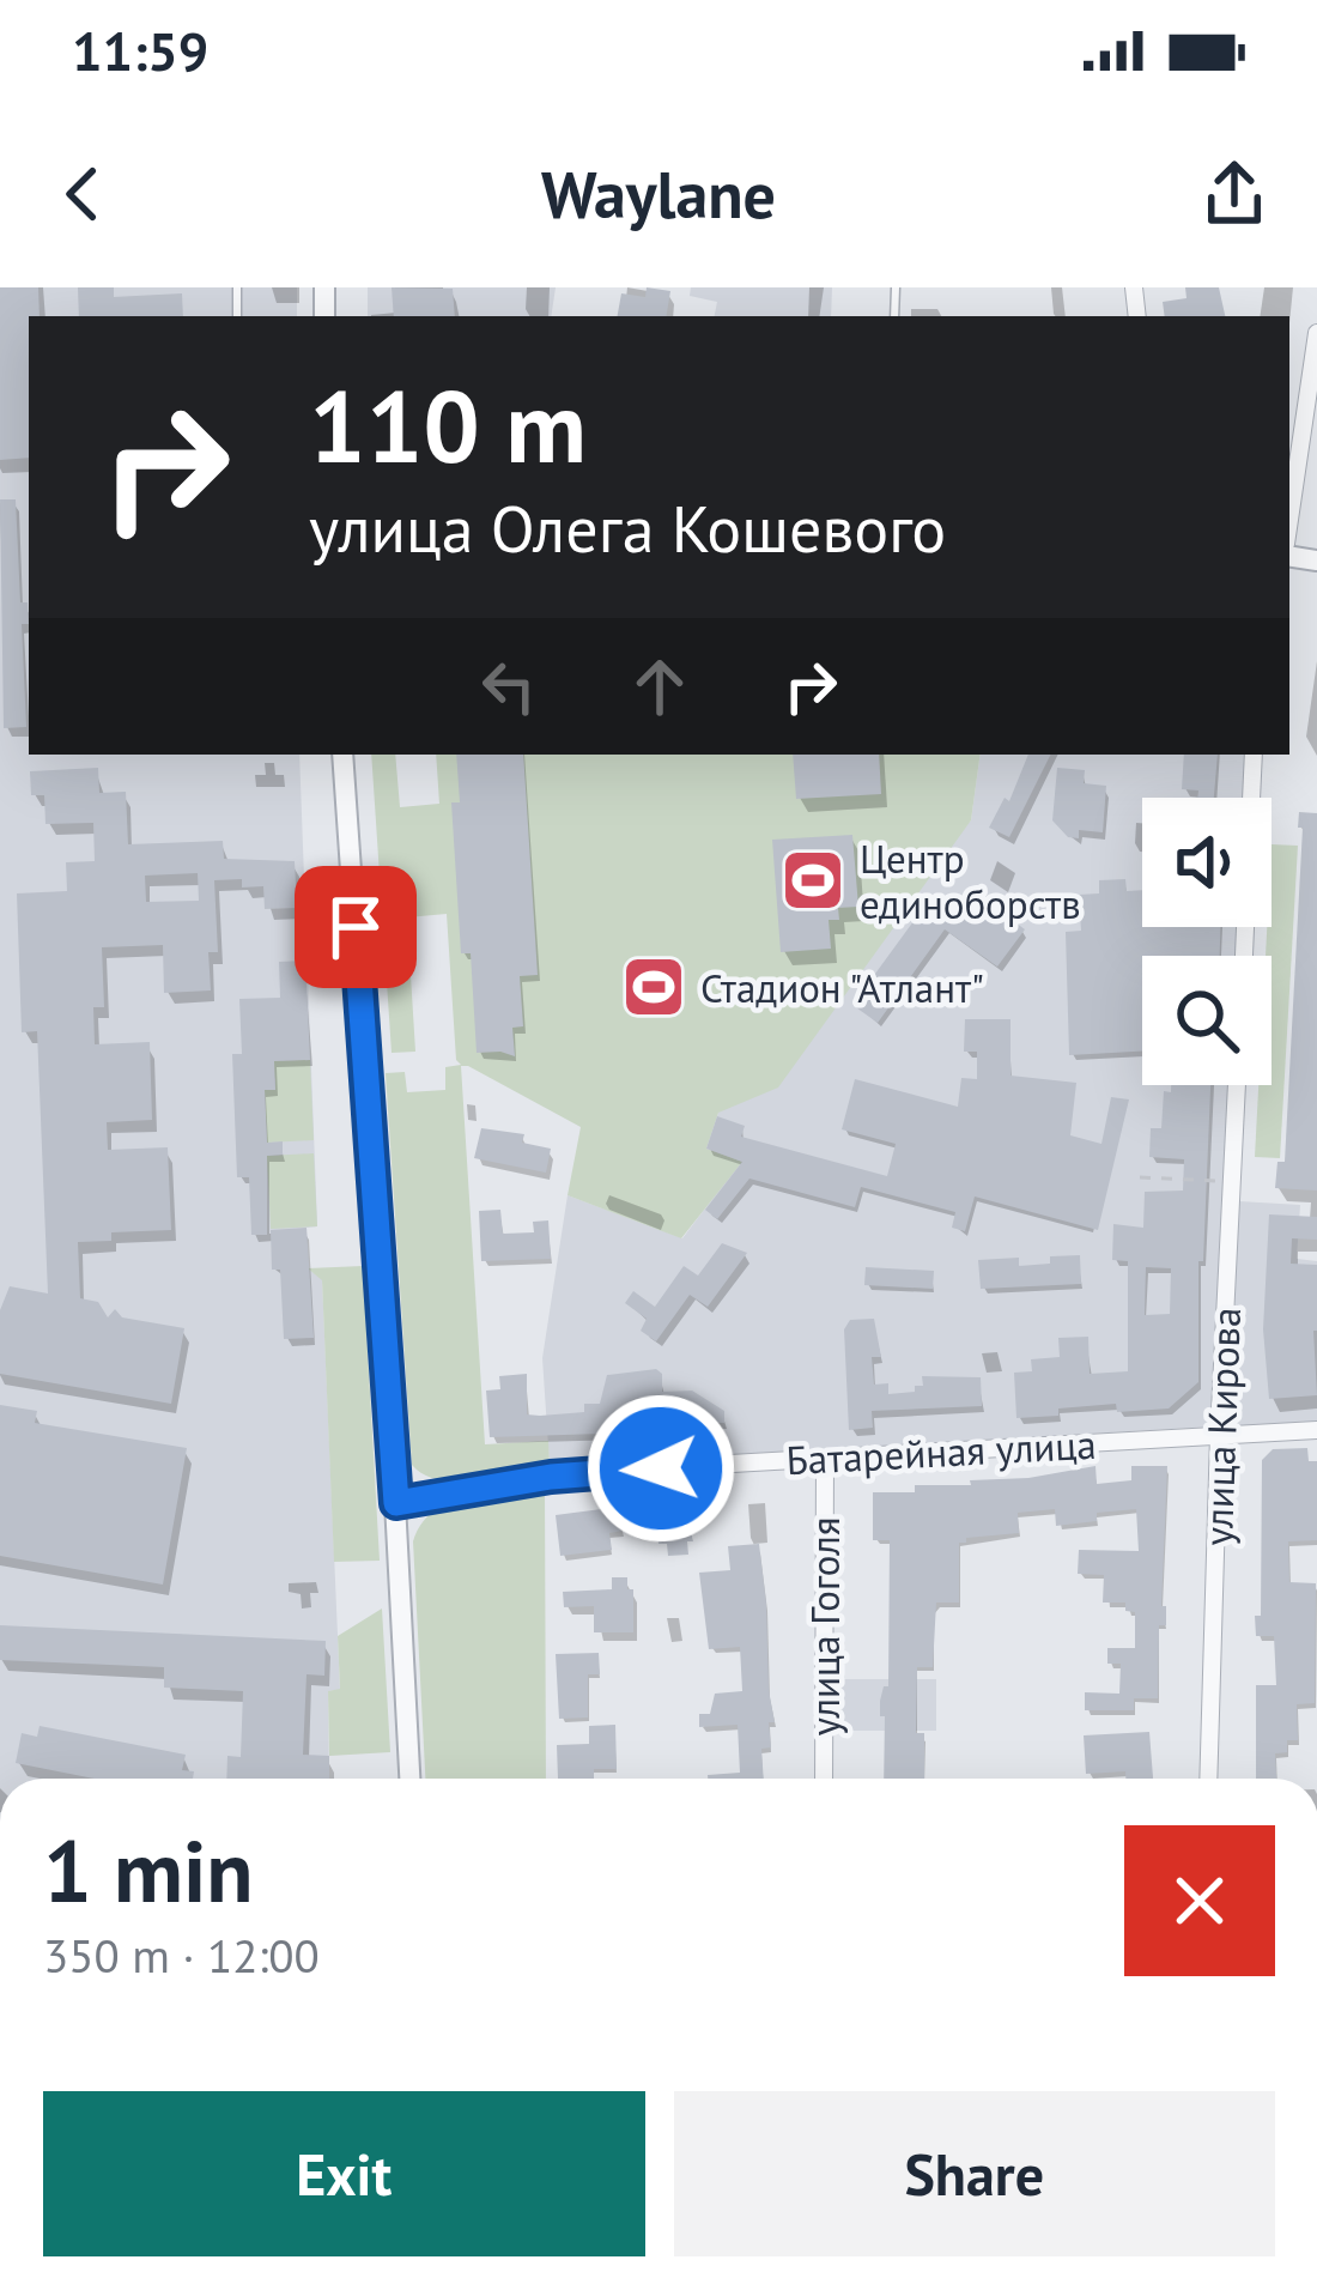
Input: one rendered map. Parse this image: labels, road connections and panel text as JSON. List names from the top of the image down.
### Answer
{
  "streets": {
    "street": ["улица Кирова", "Батарейная улица", "улица Гоголя"]
  },
  "crossings": [
    ["улица Кирова", "Батарейная улица"],
    ["Батарейная улица", "улица Гоголя"]
  ],
  "places": {
    "sports": ["Центр единоборств", "Стадион \"Атлант\""]
  },
  "page": {
    "status": "11:59",
    "header": "Waylane",
    "turn": ["110 m", "улица Олега Кошевого"],
    "heading": ["1 min", "350 m · 12:00"],
    "buttons": ["Exit", "Share"]
  }
}
